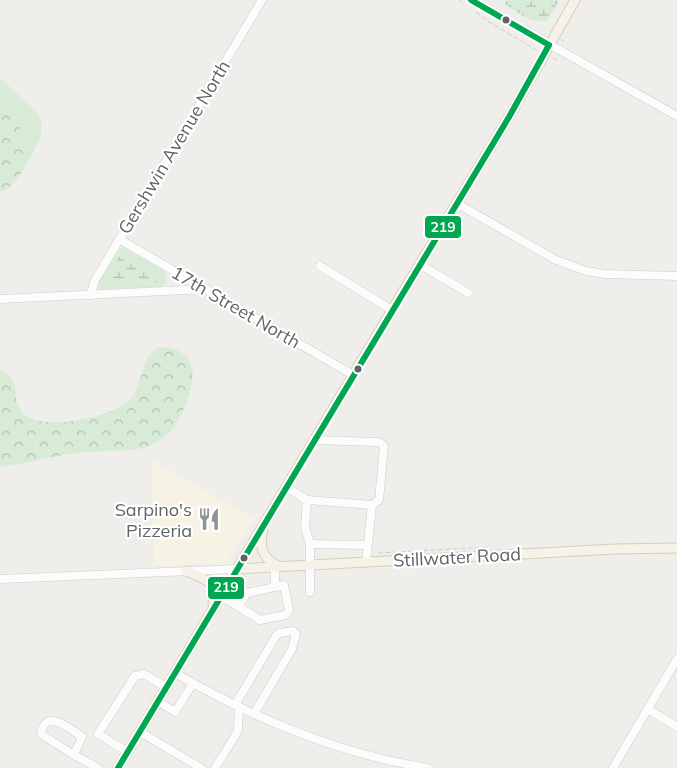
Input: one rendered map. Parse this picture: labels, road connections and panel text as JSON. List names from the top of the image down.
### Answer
{
  "streets": {
    "main road": ["Stillwater Road"],
    "street": ["Gershwin Avenue North", "17th Street North"]
  },
  "crossings": [
    ["Gershwin Avenue North", "17th Street North"]
  ],
  "places": {
    "restaurant": ["Sarpino's Pizzeria"]
  },
  "lines": ["transit line 219"]
}
